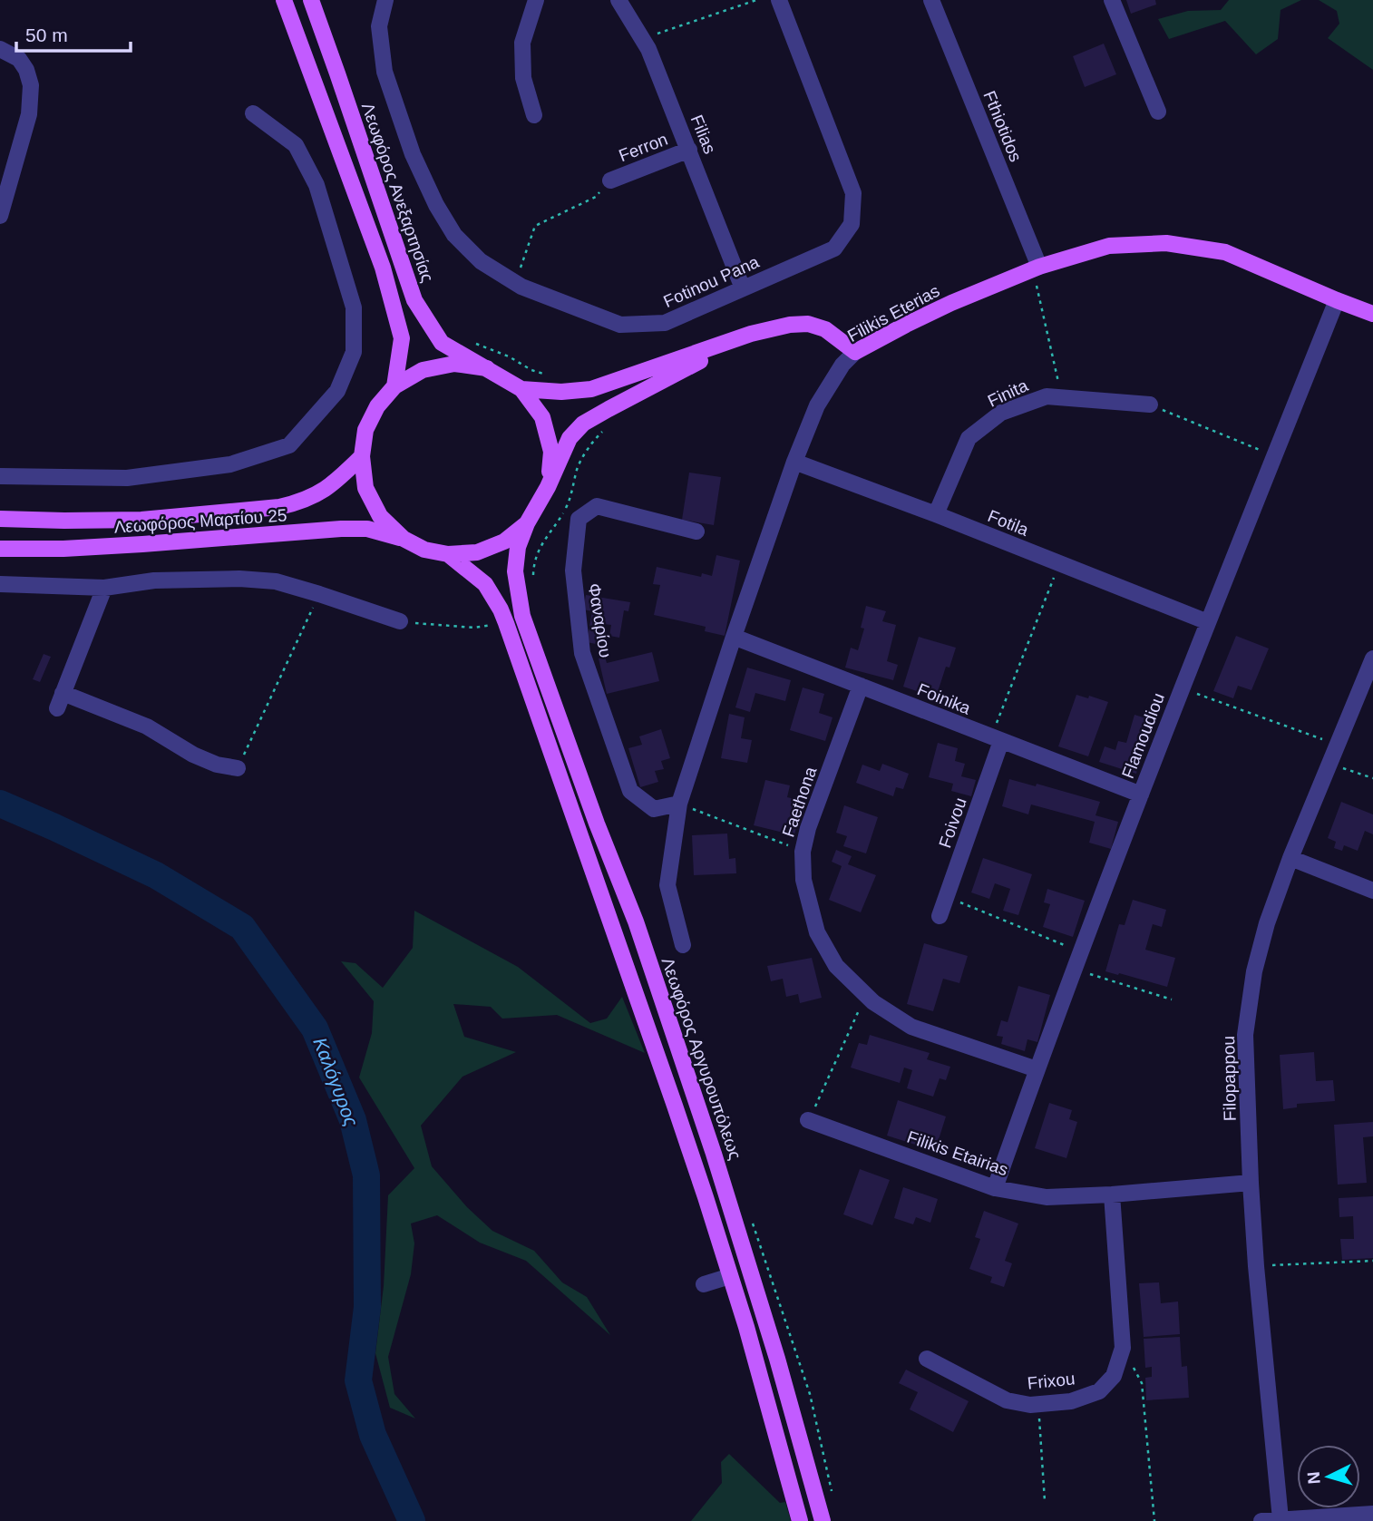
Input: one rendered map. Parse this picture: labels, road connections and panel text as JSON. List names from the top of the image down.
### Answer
{
  "streets": {
    "main road": [
      "Λεωφόρος Ανεξαρτησίας",
      "Filikis Eterias",
      "Λεωφόρος Μαρτίου 25",
      "Λεωφόρος Αργυρουπόλεως"
    ],
    "street": [
      "Fthiotidos",
      "Filias",
      "Ferron",
      "Fotinou Pana",
      "Finita",
      "Fotila",
      "Φαναρίου",
      "Foinika",
      "Flamoudiou",
      "Faethona",
      "Foivou",
      "Filopappou",
      "Filikis Etairias",
      "Frixou"
    ]
  },
  "crossings": [
    ["Fthiotidos", "Filikis Eterias"],
    ["Filias", "Ferron"],
    ["Filias", "Fotinou Pana"],
    ["Λεωφόρος Ανεξαρτησίας", "Λεωφόρος Μαρτίου 25"],
    ["Λεωφόρος Ανεξαρτησίας", "Λεωφόρος Αργυρουπόλεως"],
    ["Filikis Eterias", "Fotila"],
    ["Filikis Eterias", "Φαναρίου"],
    ["Filikis Eterias", "Foinika"],
    ["Filikis Eterias", "Flamoudiou"],
    ["Finita", "Fotila"],
    ["Λεωφόρος Μαρτίου 25", "Λεωφόρος Αργυρουπόλεως"],
    ["Fotila", "Flamoudiou"],
    ["Foinika", "Flamoudiou"],
    ["Foinika", "Faethona"],
    ["Foinika", "Foivou"],
    ["Flamoudiou", "Faethona"],
    ["Flamoudiou", "Filikis Etairias"],
    ["Filopappou", "Filikis Etairias"],
    ["Filikis Etairias", "Frixou"]
  ],
  "water": ["Καλόγυρος"],
  "scale_bar": "50 m",
  "north": "left"
}
